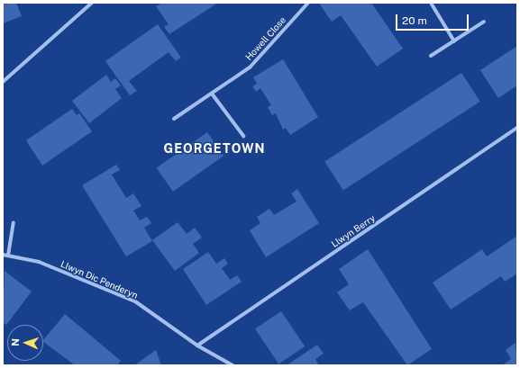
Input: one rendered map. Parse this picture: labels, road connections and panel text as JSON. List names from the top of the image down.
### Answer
{
  "streets": {
    "street": ["Howell Close", "Llwyn Berry", "Llwyn Dic Penderyn"]
  },
  "crossings": [
    ["Llwyn Berry", "Llwyn Dic Penderyn"]
  ],
  "districts": ["GEORGETOWN"],
  "scale_bar": "20 m",
  "north": "left"
}
